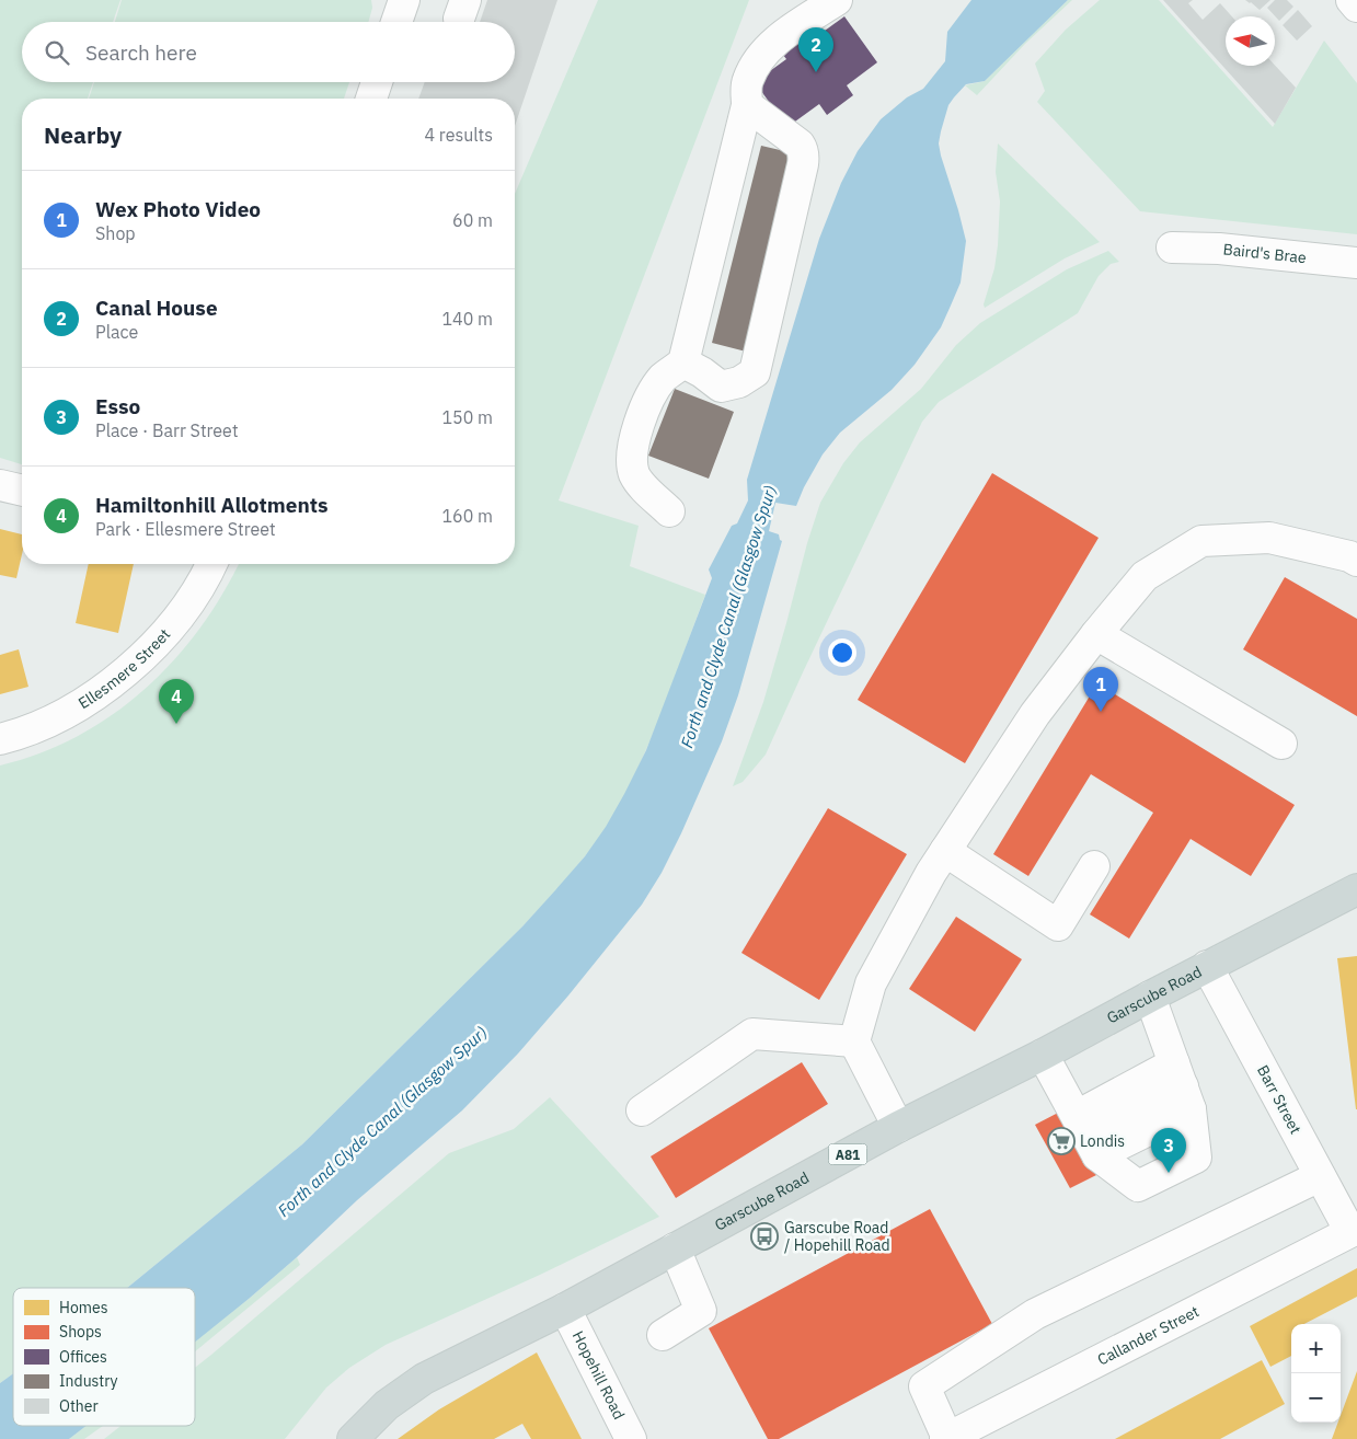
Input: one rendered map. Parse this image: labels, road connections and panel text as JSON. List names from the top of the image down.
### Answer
{
  "streets": {
    "main road": ["Garscube Road", "A81"],
    "street": [
      "Baird's Brae",
      "Ellesmere Street",
      "Barr Street",
      "Callander Street",
      "Hopehill Road"
    ]
  },
  "crossings": [
    ["Garscube Road", "Barr Street"],
    ["Garscube Road", "Hopehill Road"],
    ["Barr Street", "Callander Street"]
  ],
  "water": ["Forth and Clyde Canal (Glasgow Spur)"],
  "places": {
    "supermarket": ["Londis"],
    "bus stop": ["Garscube Road / Hopehill Road"]
  },
  "legend": [
    "Homes",
    "Shops",
    "Offices",
    "Industry",
    "Other"
  ],
  "north": "left",
  "page": {
    "search": "Search here",
    "pins": [
      "2",
      "1",
      "4",
      "3"
    ],
    "heading": ["Nearby", "4 results"],
    "list": [
      {
        "mark": "1",
        "name": "Wex Photo Video",
        "note": "Shop",
        "value": "60 m"
      },
      {
        "mark": "2",
        "name": "Canal House",
        "note": "Place",
        "value": "140 m"
      },
      {
        "mark": "3",
        "name": "Esso",
        "note": "Place · Barr Street",
        "value": "150 m"
      },
      {
        "mark": "4",
        "name": "Hamiltonhill Allotments",
        "note": "Park · Ellesmere Street",
        "value": "160 m"
      }
    ],
    "map_buttons": ["+", "−"]
  }
}
